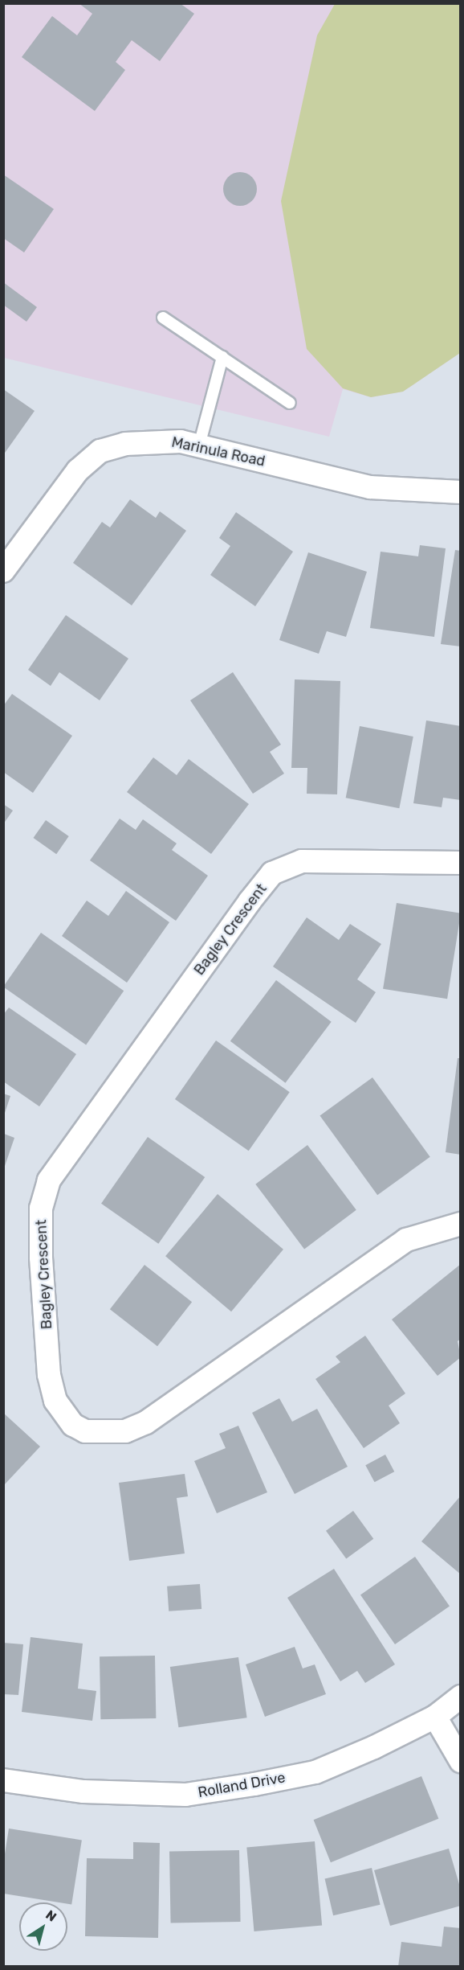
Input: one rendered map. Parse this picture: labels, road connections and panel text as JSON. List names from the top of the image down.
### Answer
{
  "streets": {
    "street": ["Marinula Road", "Bagley Crescent", "Rolland Drive"]
  },
  "north": "top right"
}
